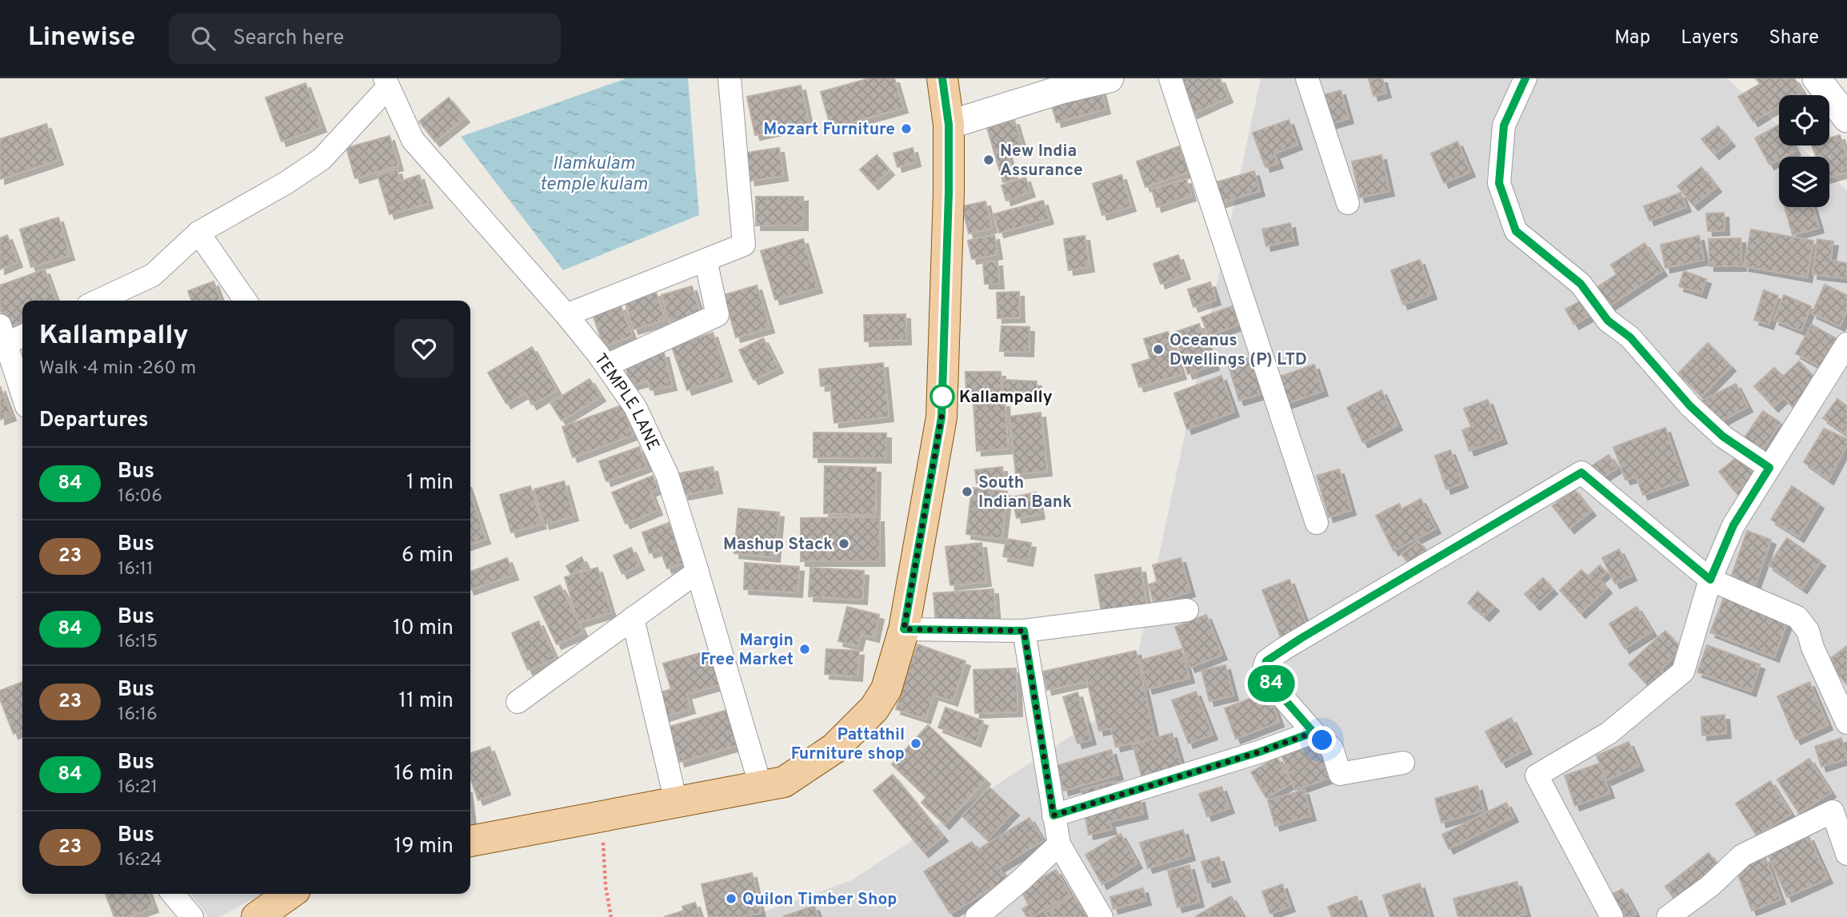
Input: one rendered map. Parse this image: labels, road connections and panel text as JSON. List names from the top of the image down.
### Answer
{
  "streets": {
    "street": ["TEMPLE LANE"]
  },
  "water": ["Ilamkulam temple kulam"],
  "places": [
    "Mozart Furniture",
    "New India Assurance",
    "Oceanus Dwellings (P) LTD",
    "Kallampally",
    "South Indian Bank",
    "Mashup Stack",
    "Margin Free Market",
    "Pattathil Furniture shop",
    "Quilon Timber Shop"
  ],
  "lines": ["bus line 84"],
  "page": {
    "header": "Linewise",
    "search": "Search here",
    "nav": ["Map", "Layers", "Share"],
    "on_map": "84",
    "heading": [
      ["Kallampally", "Walk · 4 min · 260 m"],
      "Departures"
    ],
    "list": [
      {
        "mark": "84",
        "name": "Bus",
        "note": "16:06",
        "value": "1 min"
      },
      {
        "mark": "23",
        "name": "Bus",
        "note": "16:11",
        "value": "6 min"
      },
      {
        "mark": "84",
        "name": "Bus",
        "note": "16:15",
        "value": "10 min"
      },
      {
        "mark": "23",
        "name": "Bus",
        "note": "16:16",
        "value": "11 min"
      },
      {
        "mark": "84",
        "name": "Bus",
        "note": "16:21",
        "value": "16 min"
      },
      {
        "mark": "23",
        "name": "Bus",
        "note": "16:24",
        "value": "19 min"
      }
    ]
  }
}
